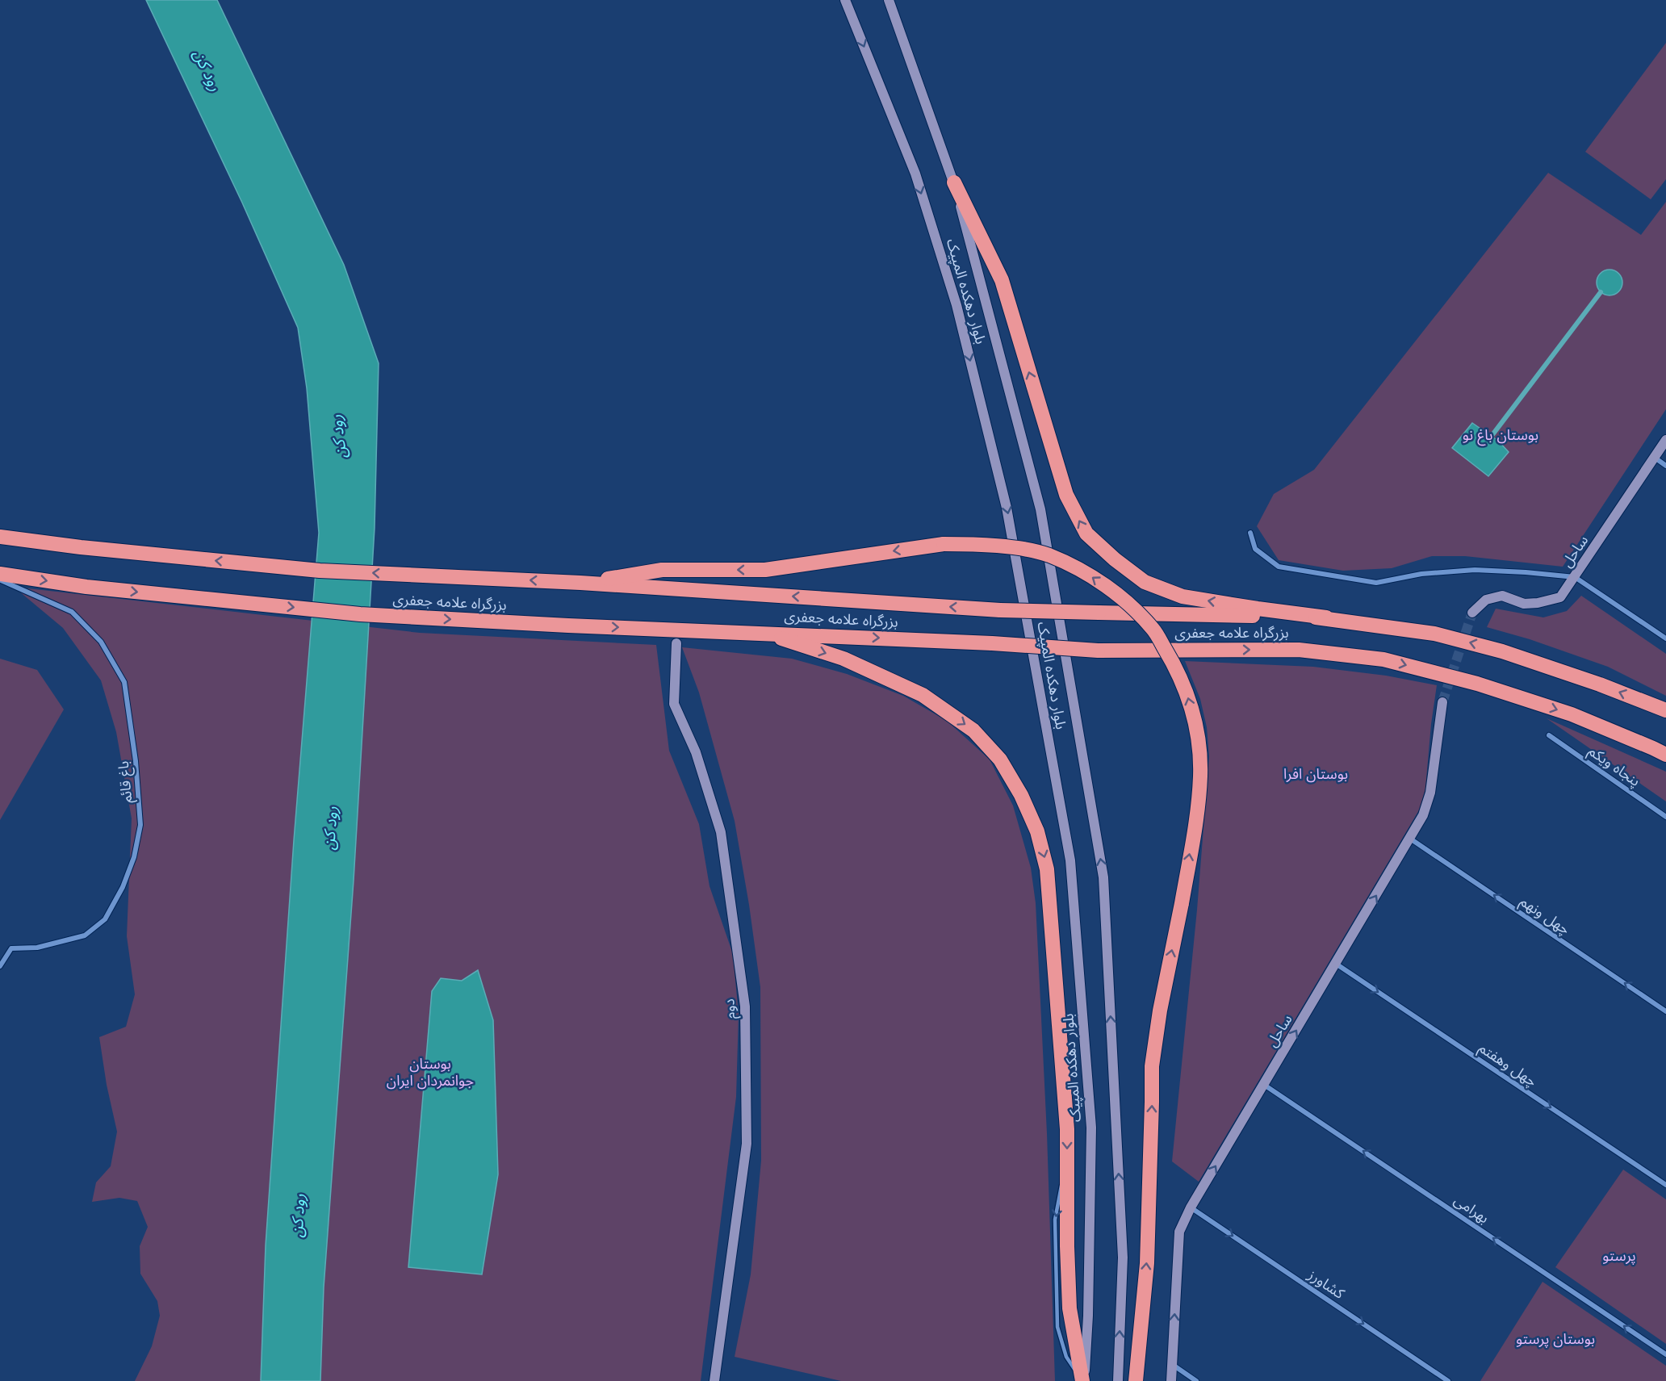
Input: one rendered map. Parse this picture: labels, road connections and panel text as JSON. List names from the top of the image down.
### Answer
{
  "streets": {
    "highway": ["بزرگراه علامه جعفری"],
    "main road": ["بلوار دهکده المپیک", "ساحل", "دوم"],
    "street": [
      "پنجاه ویکم",
      "باغ قائم",
      "چهل ونهم",
      "چهل وهفتم",
      "بهرامی",
      "کشاورز"
    ]
  },
  "crossings": [
    ["ساحل", "چهل ونهم"],
    ["ساحل", "چهل وهفتم"],
    ["ساحل", "بهرامی"],
    ["ساحل", "کشاورز"]
  ],
  "one_way": [
    "ساحل",
    "چهل ونهم",
    "چهل وهفتم",
    "بهرامی",
    "کشاورز"
  ],
  "water": ["رود کن"],
  "parks": [
    "بوستان باغ نو",
    "بوستان افرا",
    "بوستان جوانمردان ایران",
    "پرستو",
    "بوستان پرستو"
  ]
}
